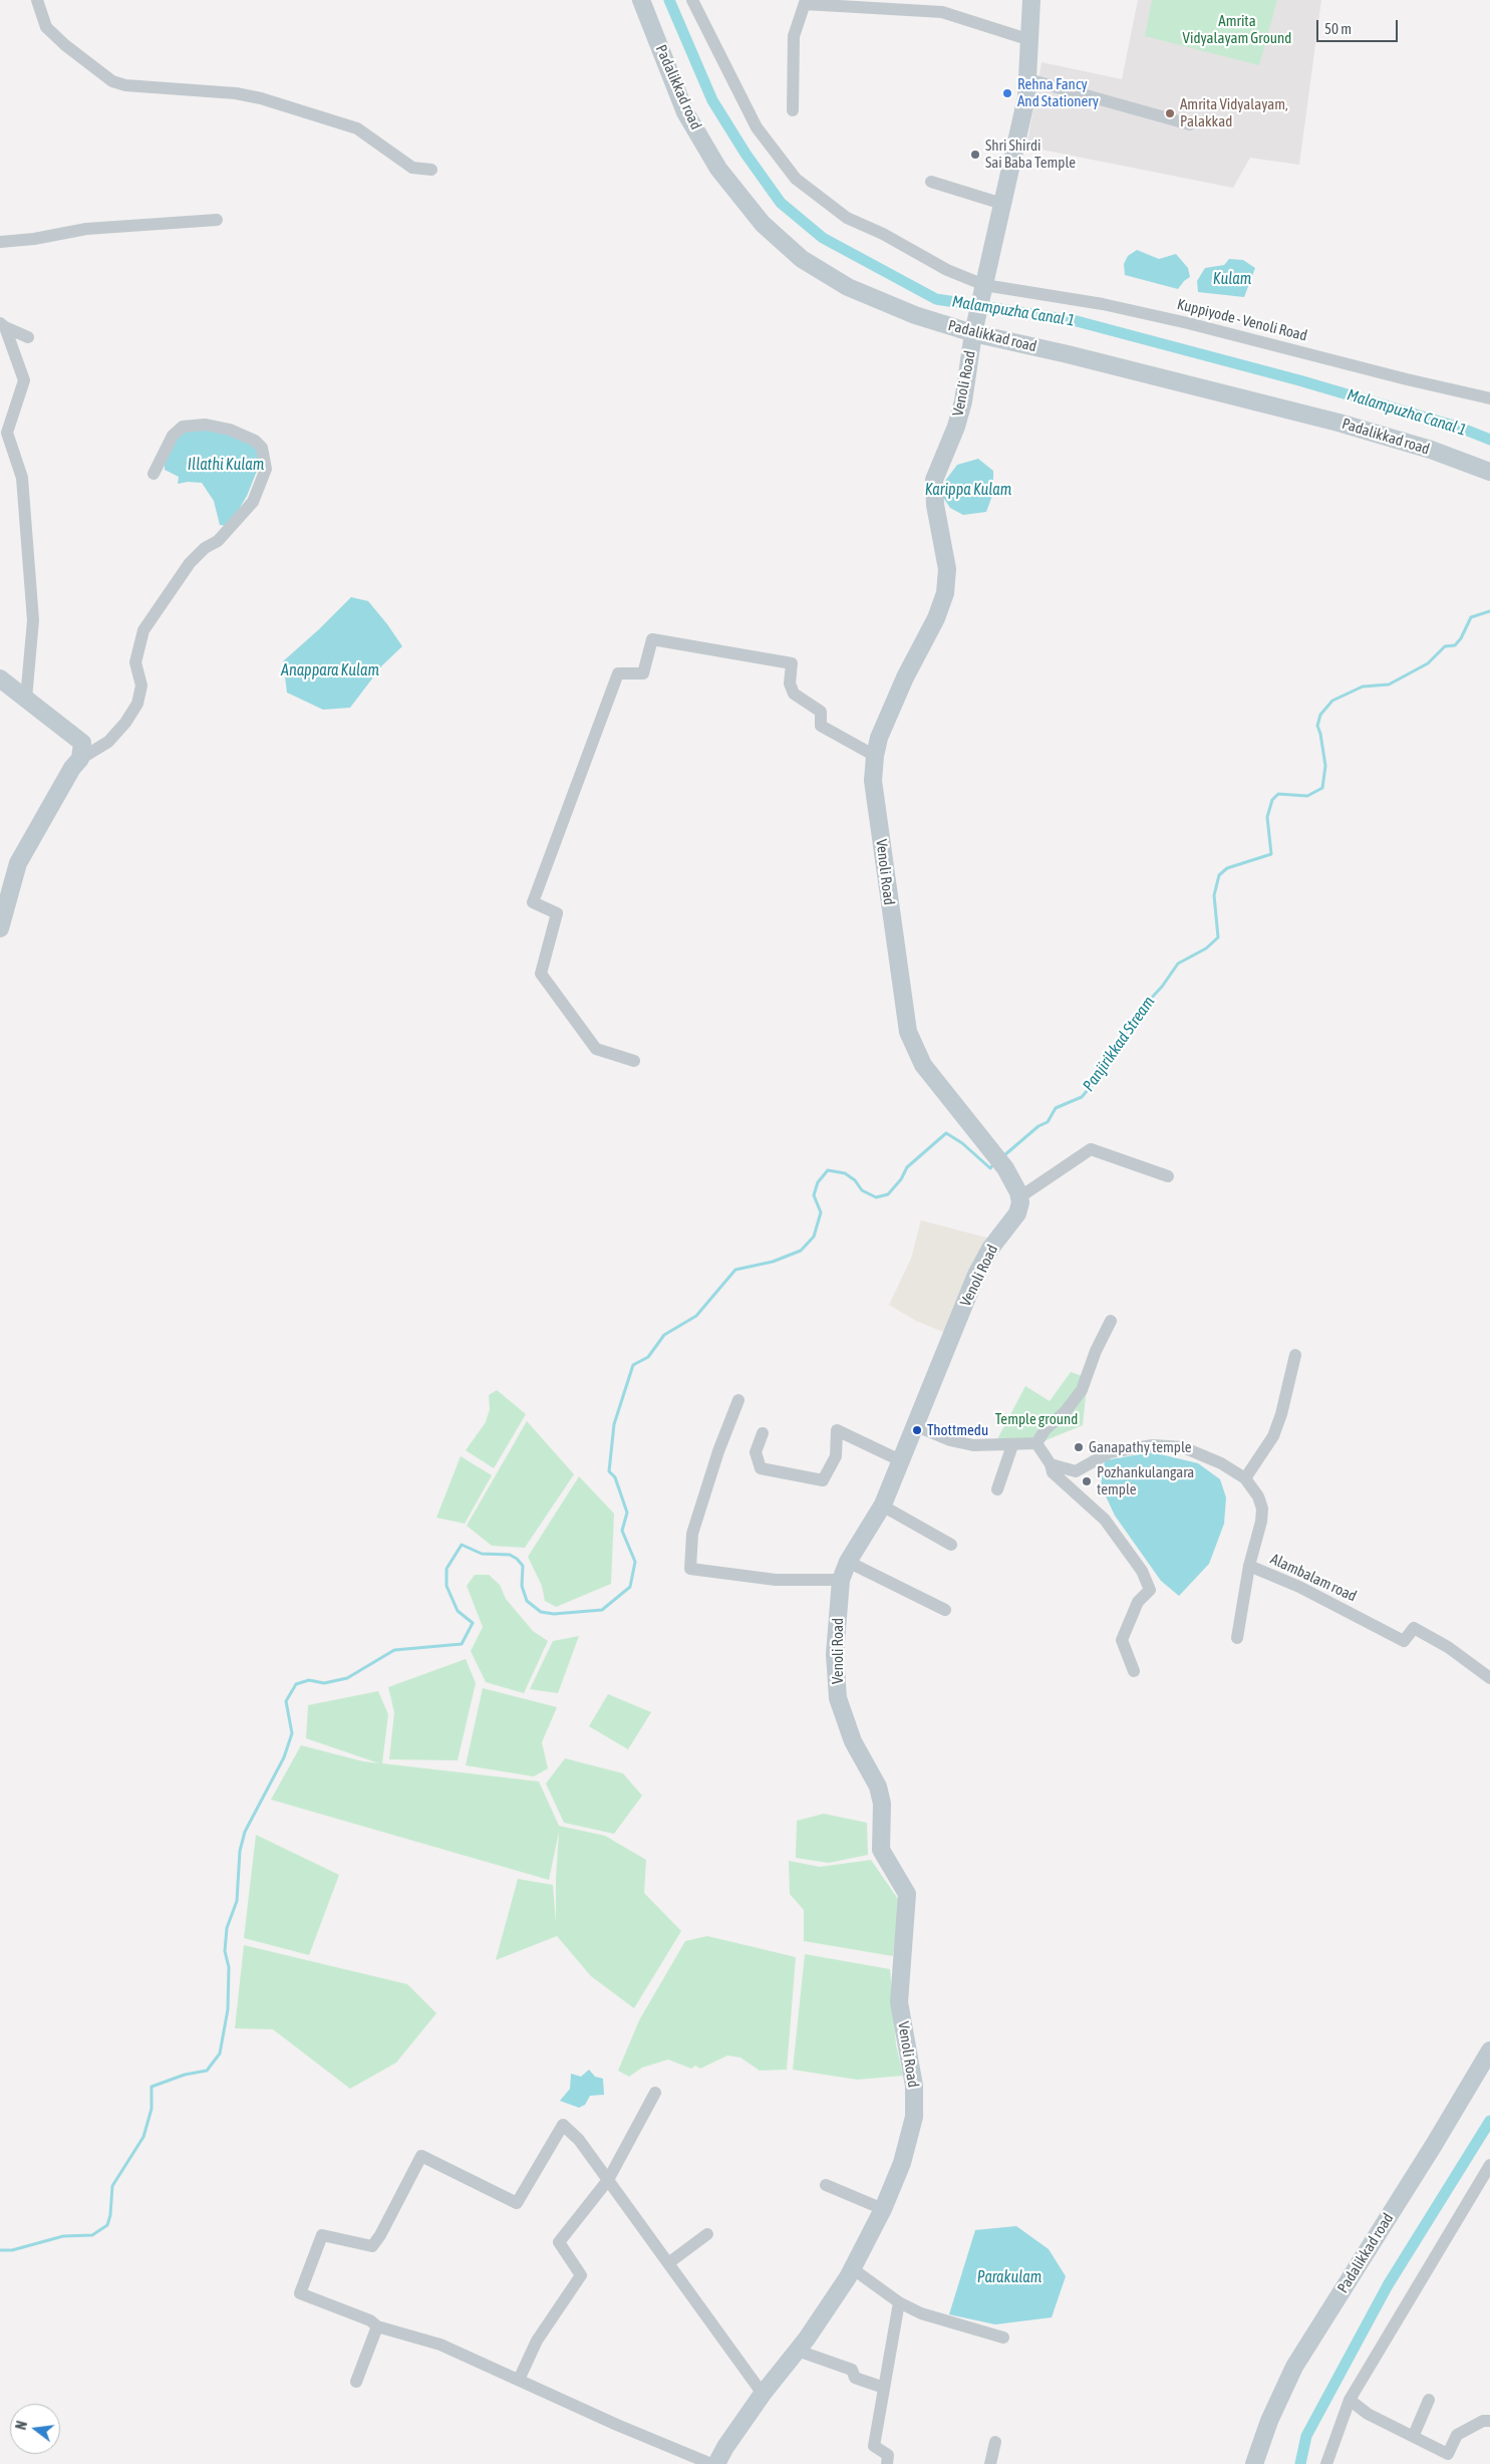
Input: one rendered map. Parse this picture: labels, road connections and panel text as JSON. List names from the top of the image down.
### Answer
{
  "streets": {
    "street": [
      "Padalikkad road",
      "Kuppiyode - Venoli Road",
      "Venoli Road",
      "Alambalam road"
    ]
  },
  "crossings": [
    ["Padalikkad road", "Venoli Road"],
    ["Kuppiyode - Venoli Road", "Venoli Road"]
  ],
  "water": [
    "Kulam",
    "Malampuzha Canal 1",
    "Illathi Kulam",
    "Karippa Kulam",
    "Anappara Kulam",
    "Panjirikkad Stream",
    "Parakulam"
  ],
  "parks": ["Amrita Vidyalayam Ground", "Temple ground"],
  "places": [
    "Rehna Fancy And Stationery",
    "Amrita Vidyalayam, Palakkad",
    "Shri Shirdi Sai Baba Temple",
    "Thottmedu",
    "Ganapathy temple",
    "Pozhankulangara temple"
  ],
  "scale_bar": "50 m",
  "north": "left"
}
